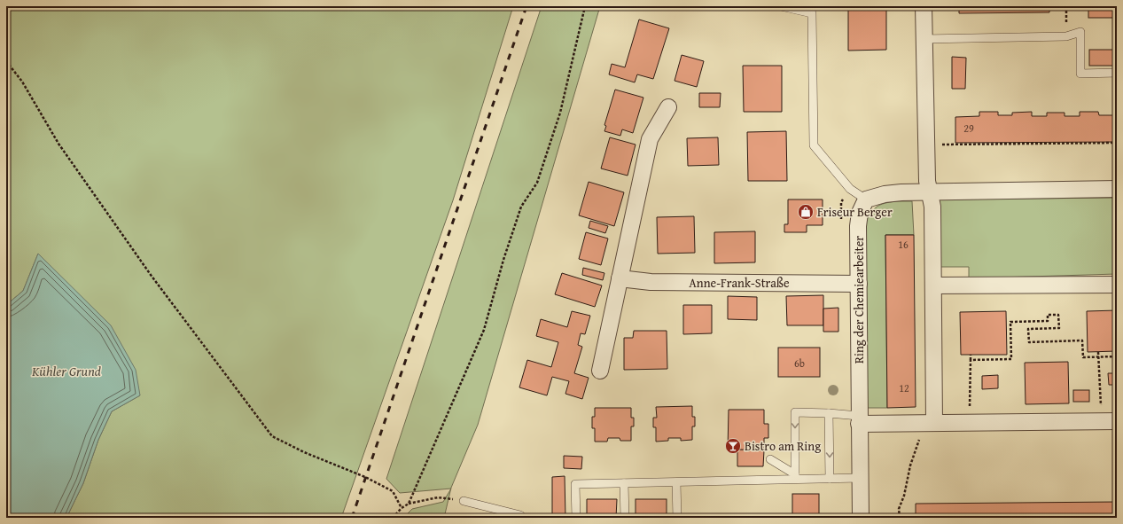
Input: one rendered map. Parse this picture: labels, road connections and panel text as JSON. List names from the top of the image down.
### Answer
{
  "streets": {
    "street": ["Anne-Frank-Straße", "Ring der Chemiearbeiter"]
  },
  "crossings": [
    ["Anne-Frank-Straße", "Ring der Chemiearbeiter"]
  ],
  "water": ["Kühler Grund"],
  "places": {
    "shop": ["Friseur Berger"],
    "bar": ["Bistro am Ring"]
  },
  "house_numbers": [
    "29",
    "16",
    "6b",
    "12"
  ]
}
